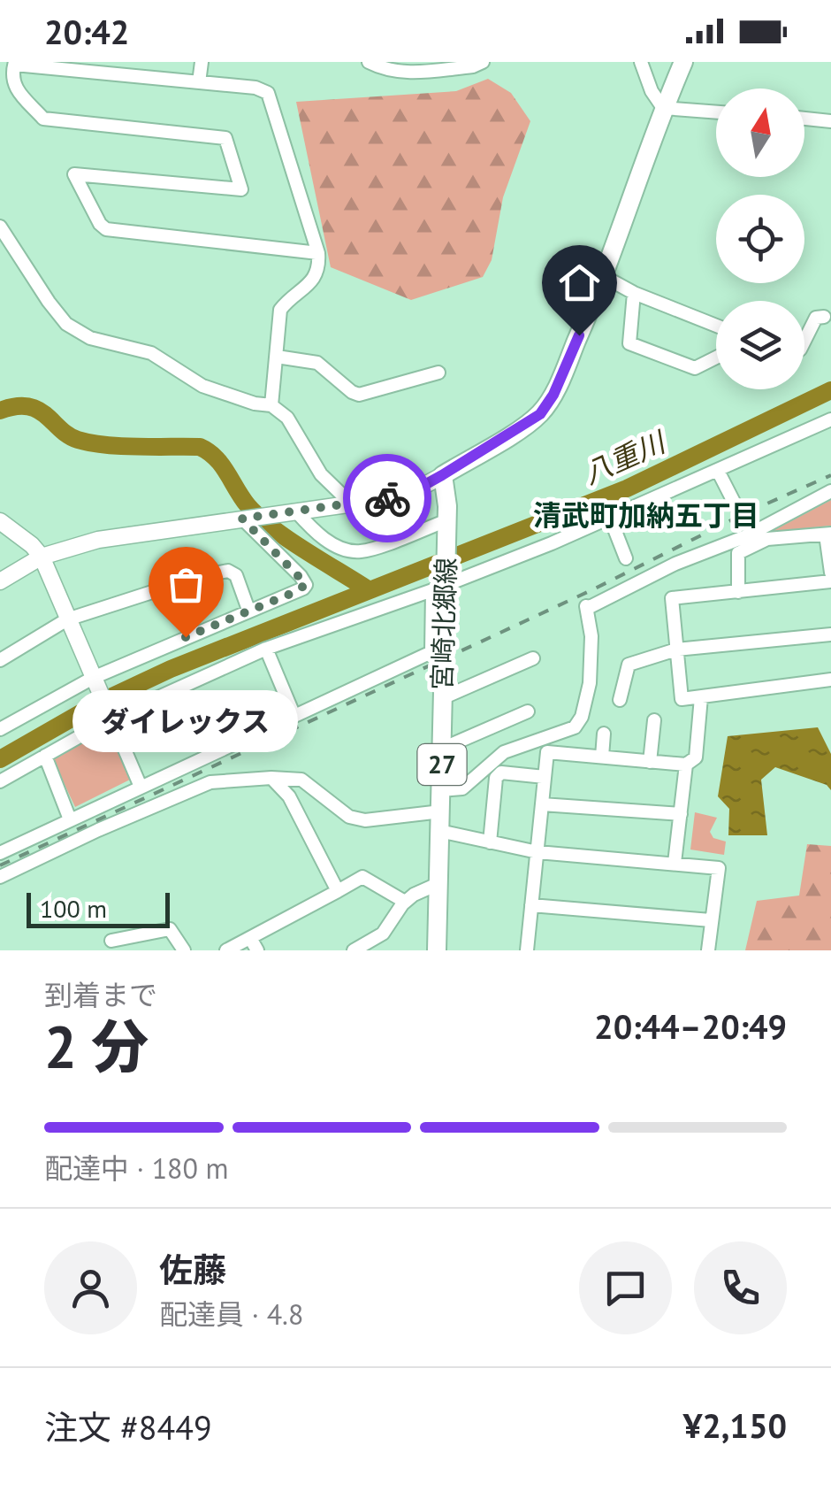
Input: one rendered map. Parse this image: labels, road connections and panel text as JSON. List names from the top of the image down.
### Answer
{
  "streets": {
    "main road": ["宮崎北郷線", "27"]
  },
  "districts": ["清武町加納五丁目"],
  "water": ["八重川"],
  "places": ["ダイレックス"],
  "scale_bar": "100 m",
  "north": "top",
  "page": {
    "status": "20:42",
    "bubble": "ダイレックス",
    "scale": "100 m",
    "heading": ["2 分", "到着まで", "20:44–20:49"],
    "panel": [
      "佐藤",
      "配達員 · 4.8",
      "注文 #8449",
      "¥2,150"
    ],
    "bar": "配達中 · 180 m"
  }
}
